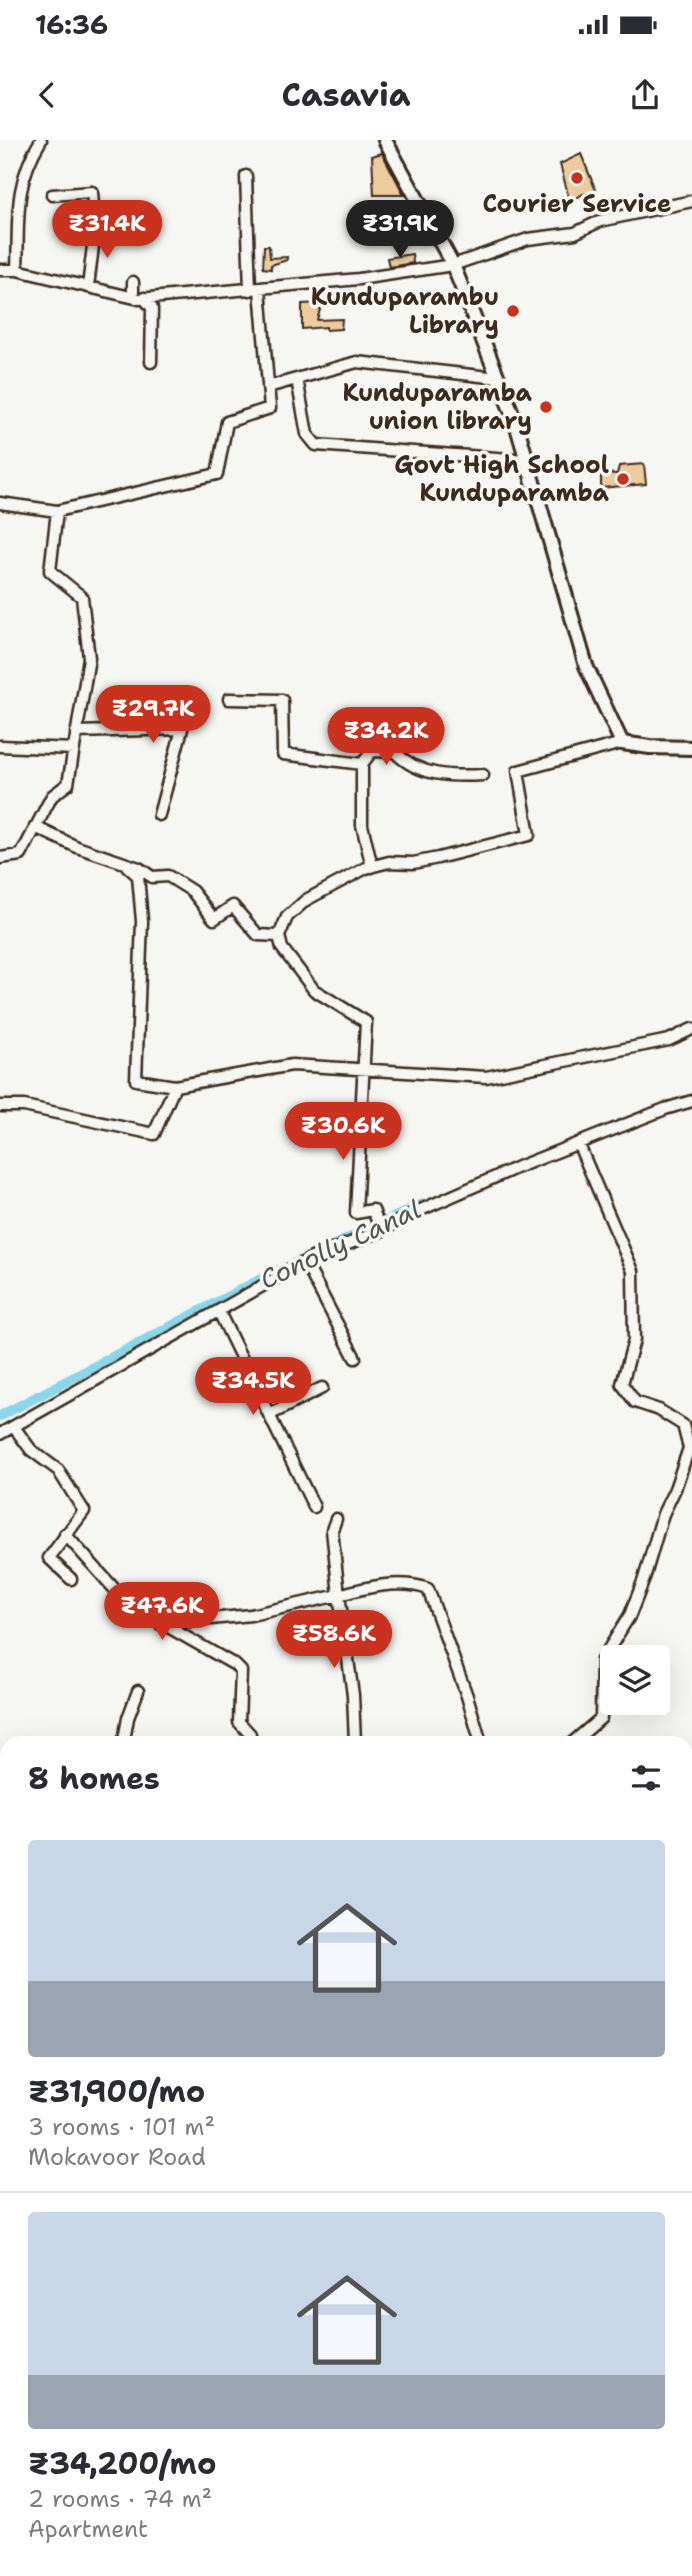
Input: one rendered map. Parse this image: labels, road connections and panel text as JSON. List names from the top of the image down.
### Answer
{
  "water": ["Conolly Canal"],
  "places": [
    "Courier Service",
    "Kunduparambu Library",
    "Kunduparamba union library",
    "Govt High School Kunduparamba"
  ],
  "page": {
    "status": "16:36",
    "header": "Casavia",
    "price": [
      "₹31.4K",
      "₹31.9K",
      "₹29.7K",
      "₹34.2K",
      "₹30.6K",
      "₹34.5K",
      "₹47.6K",
      "₹58.6K"
    ],
    "heading": "8 homes",
    "list": [
      {
        "name": "₹31,900/mo",
        "note": "3 rooms · 101 m² · Mokavoor Road"
      },
      {
        "name": "₹34,200/mo",
        "note": "2 rooms · 74 m² · Apartment"
      }
    ]
  }
}
